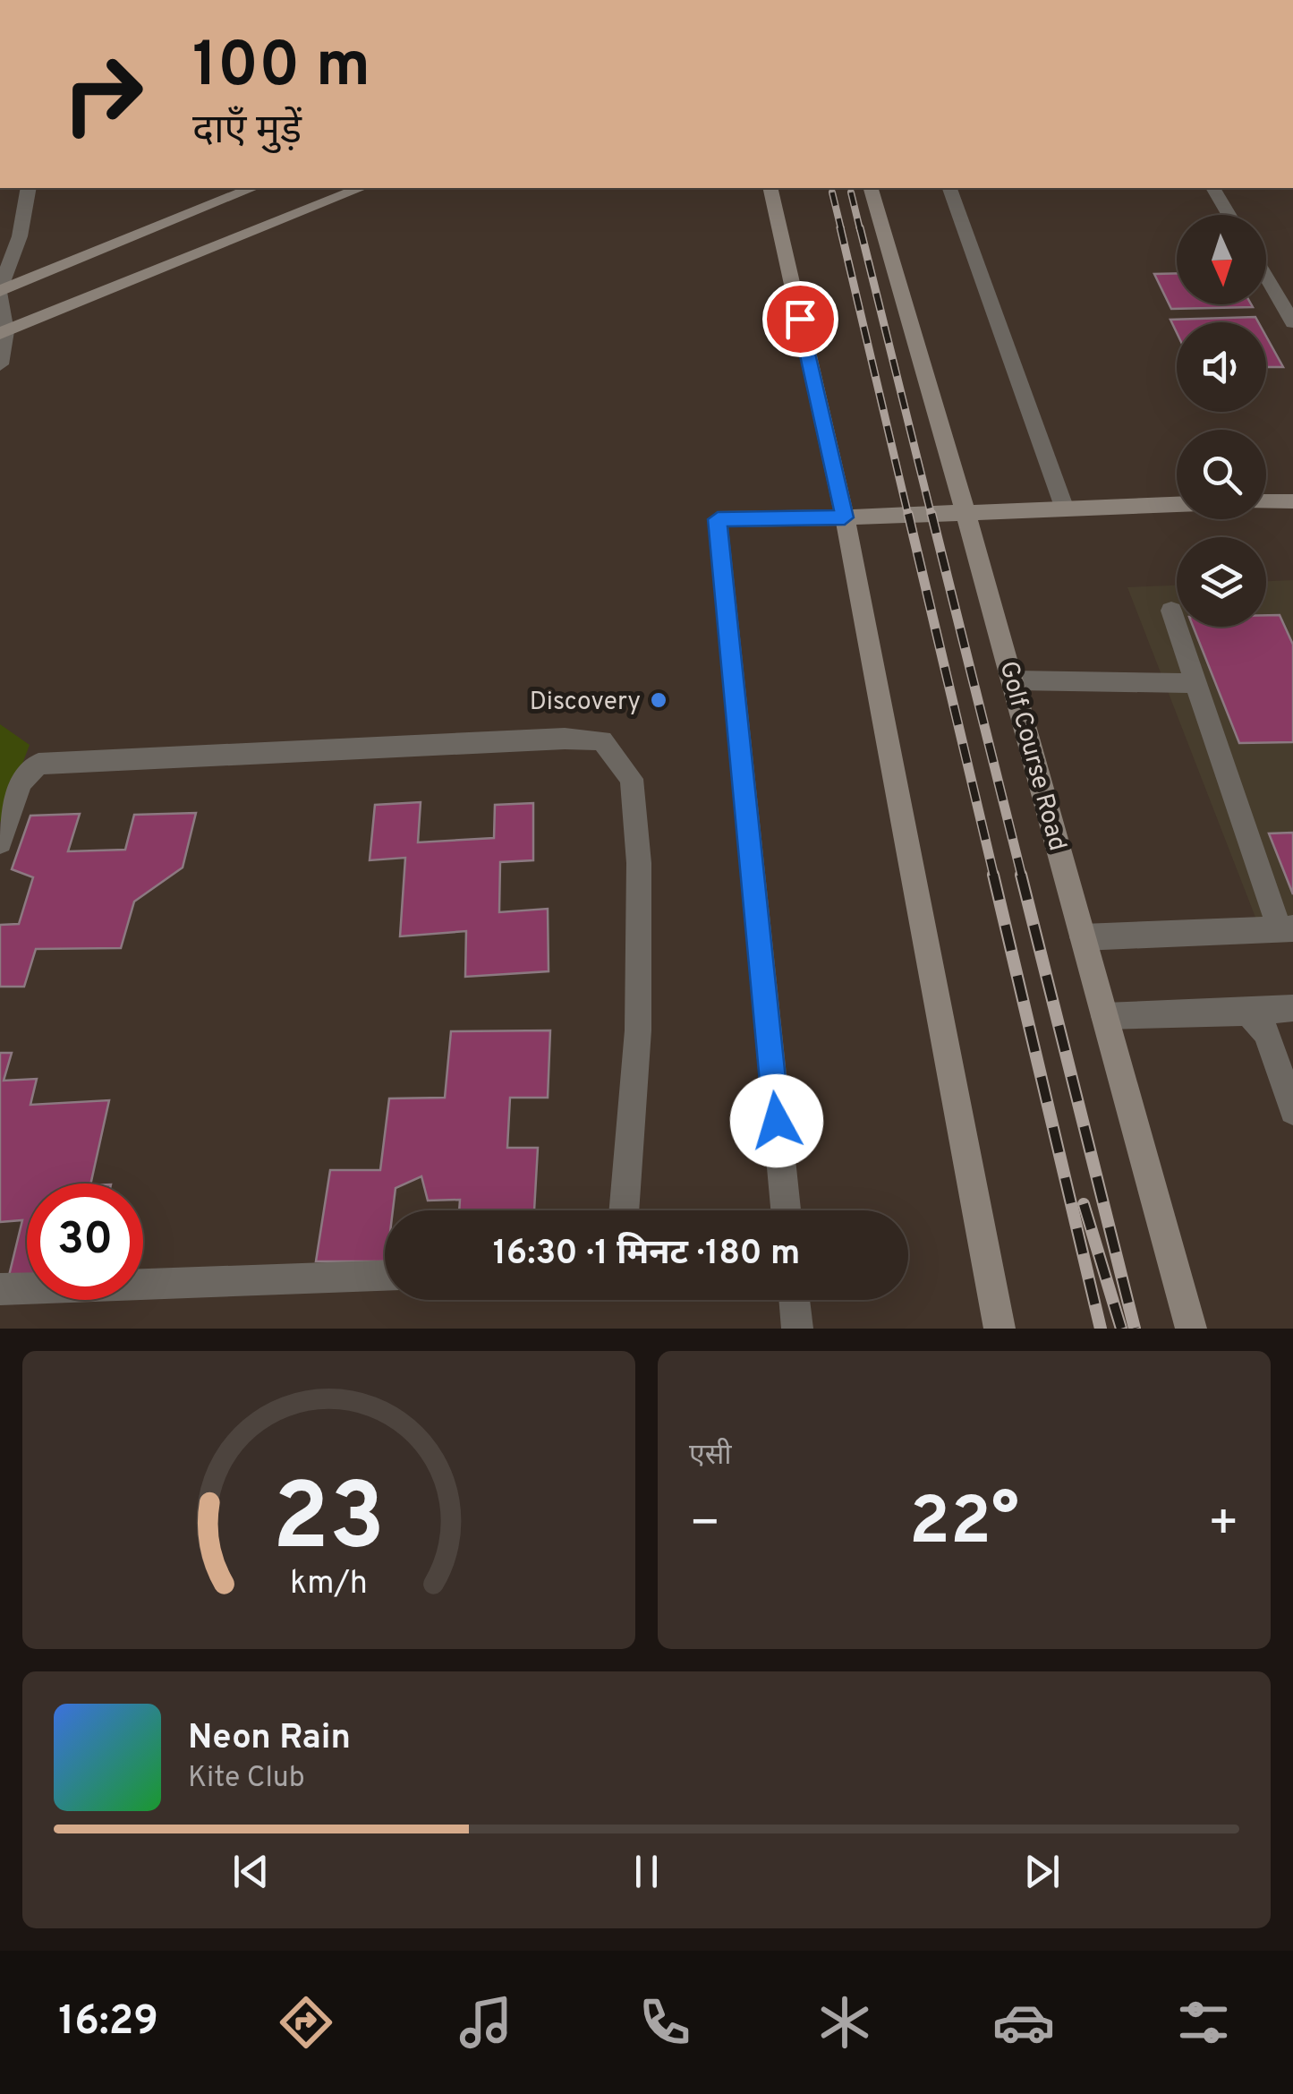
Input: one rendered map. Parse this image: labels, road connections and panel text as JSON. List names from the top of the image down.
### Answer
{
  "streets": {
    "main road": ["Golf Course Road"]
  },
  "places": ["Discovery"],
  "north": "bottom",
  "page": {
    "turn": ["100 m", "दाएँ मुड़ें"],
    "limit": "30",
    "trip": "16:30 · 1 मिनट · 180 m",
    "tile": "एसी",
    "heat": ["−", "22°", "+"],
    "song": ["Neon Rain", "Kite Club"],
    "tabs": "16:29",
    "gauge": ["23", "km/h"]
  }
}
